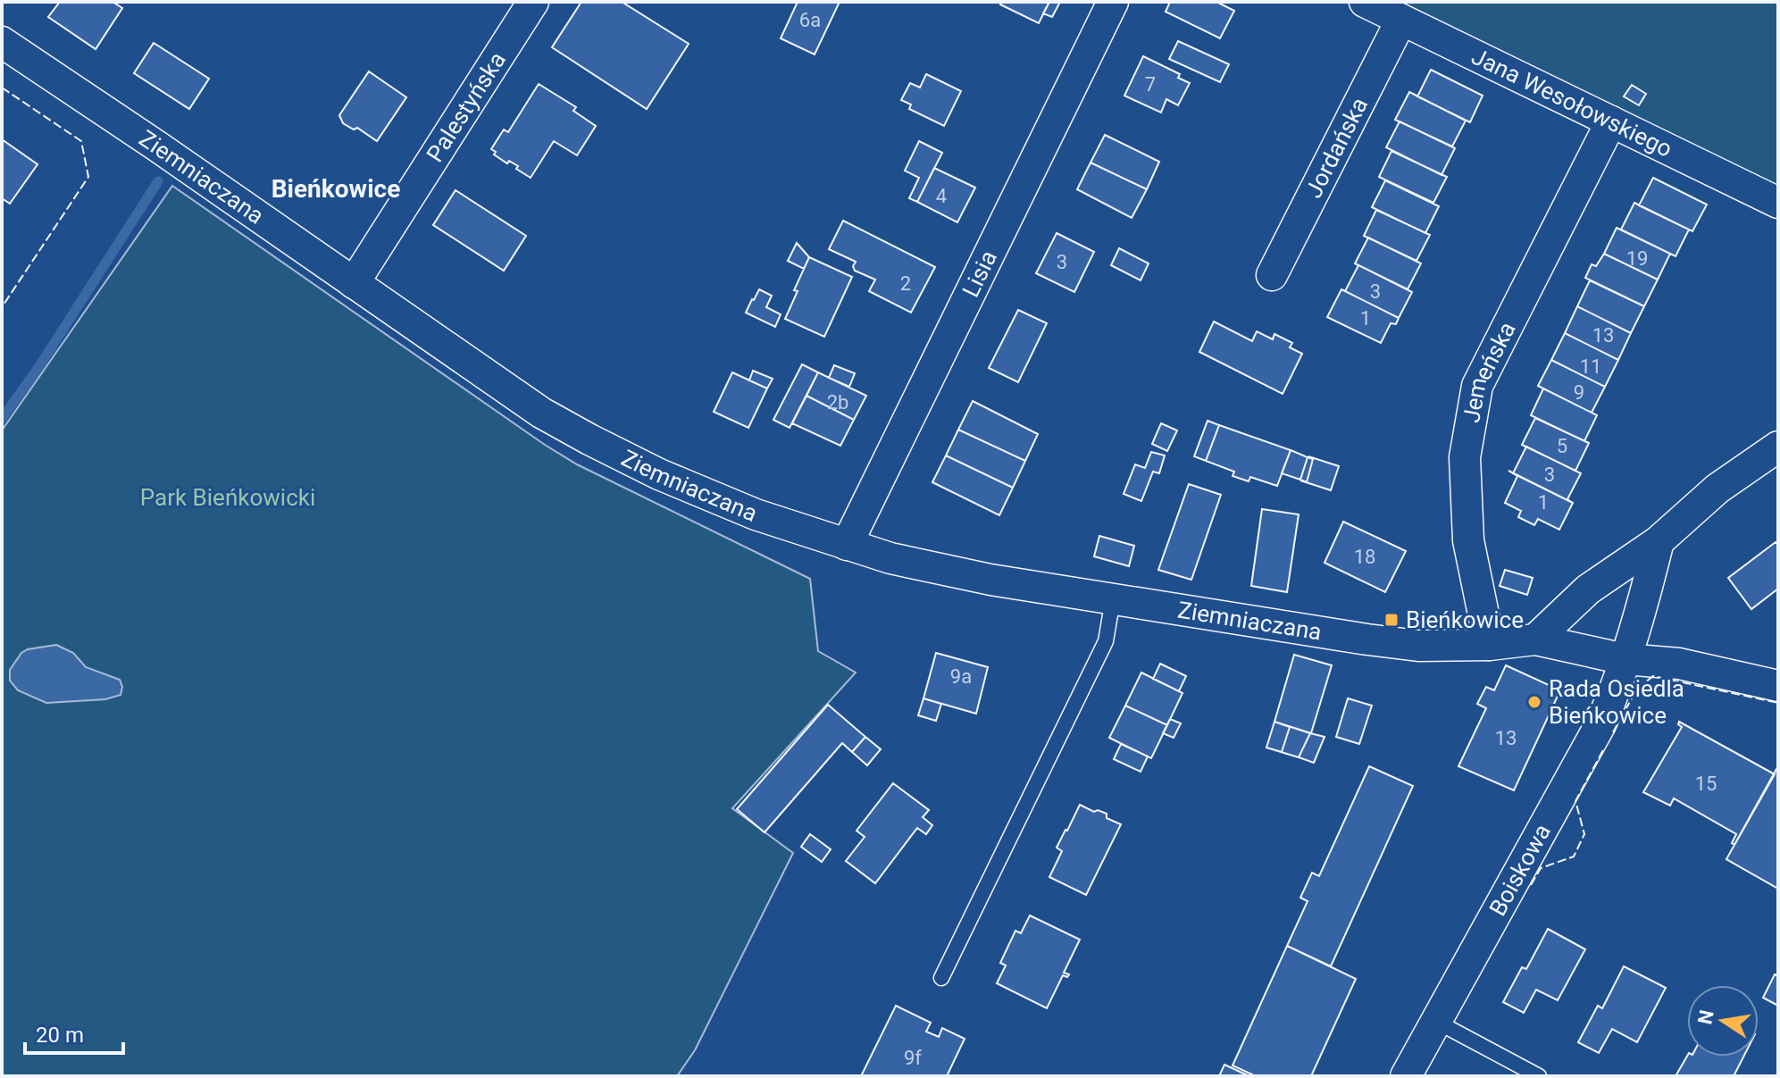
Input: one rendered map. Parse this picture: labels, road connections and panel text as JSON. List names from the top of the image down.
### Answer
{
  "streets": {
    "street": [
      "Jana Wesołowskiego",
      "Palestyńska",
      "Jordańska",
      "Ziemniaczana",
      "Lisia",
      "Jemeńska",
      "Boiskowa"
    ]
  },
  "crossings": [
    ["Jana Wesołowskiego", "Jordańska"],
    ["Jana Wesołowskiego", "Jemeńska"],
    ["Palestyńska", "Ziemniaczana"],
    ["Ziemniaczana", "Lisia"],
    ["Ziemniaczana", "Jemeńska"],
    ["Ziemniaczana", "Boiskowa"]
  ],
  "districts": ["Bieńkowice"],
  "parks": ["Park Bieńkowicki"],
  "places": {
    "transit": ["Bieńkowice"],
    "other": ["Rada Osiedla Bieńkowice"]
  },
  "house_numbers": [
    "6a",
    "7",
    "4",
    "19",
    "3",
    "2",
    "3",
    "1",
    "13",
    "11",
    "9",
    "2b",
    "5",
    "3",
    "1",
    "18",
    "9a",
    "13",
    "15",
    "9f"
  ],
  "scale_bar": "20 m",
  "north": "left"
}
